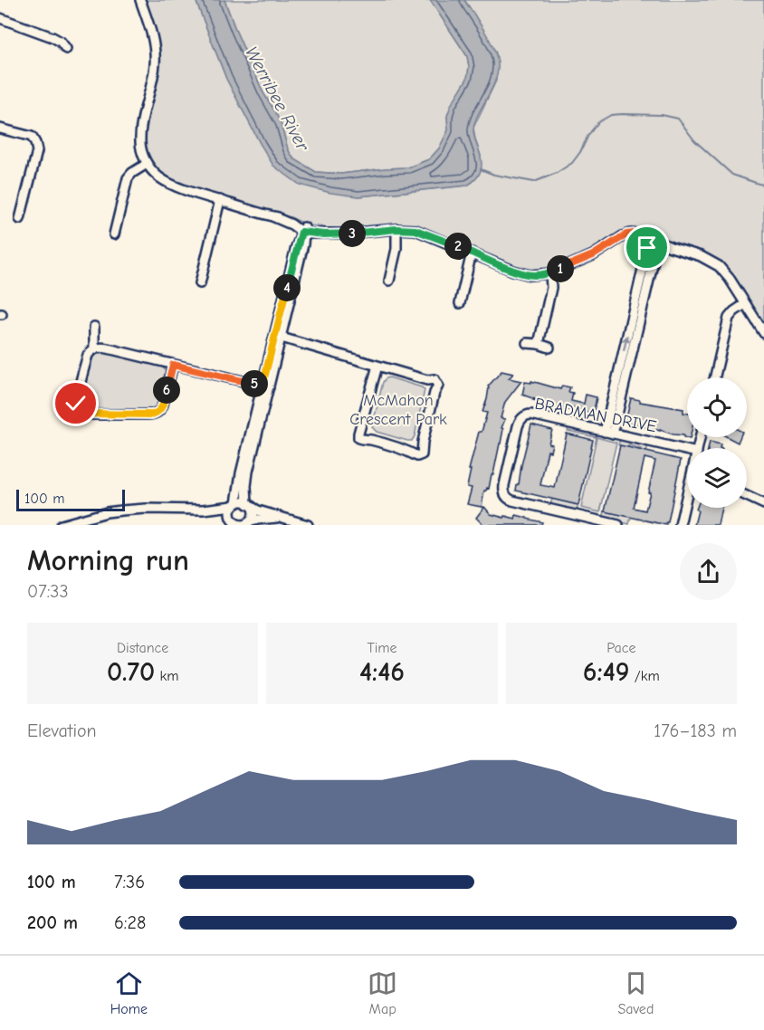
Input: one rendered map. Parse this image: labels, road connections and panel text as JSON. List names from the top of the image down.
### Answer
{
  "streets": {
    "street": ["BRADMAN DRIVE"]
  },
  "water": ["Werribee River"],
  "parks": ["McMahon Crescent Park"],
  "scale_bar": "100 m",
  "page": {
    "pins": [
      "3",
      "2",
      "1",
      "4",
      "5",
      "6"
    ],
    "scale": "100 m",
    "heading": ["Morning run", "07:33"],
    "stats": [
      ["Distance", "0.70 km"],
      ["Time", "4:46"],
      ["Pace", "6:49 /km"]
    ],
    "chart": ["Elevation", "176–183 m"],
    "list": [
      {
        "name": "100 m",
        "note": "7:36"
      },
      {
        "name": "200 m",
        "note": "6:28"
      }
    ],
    "tabs": ["Home", "Map", "Saved"]
  }
}
